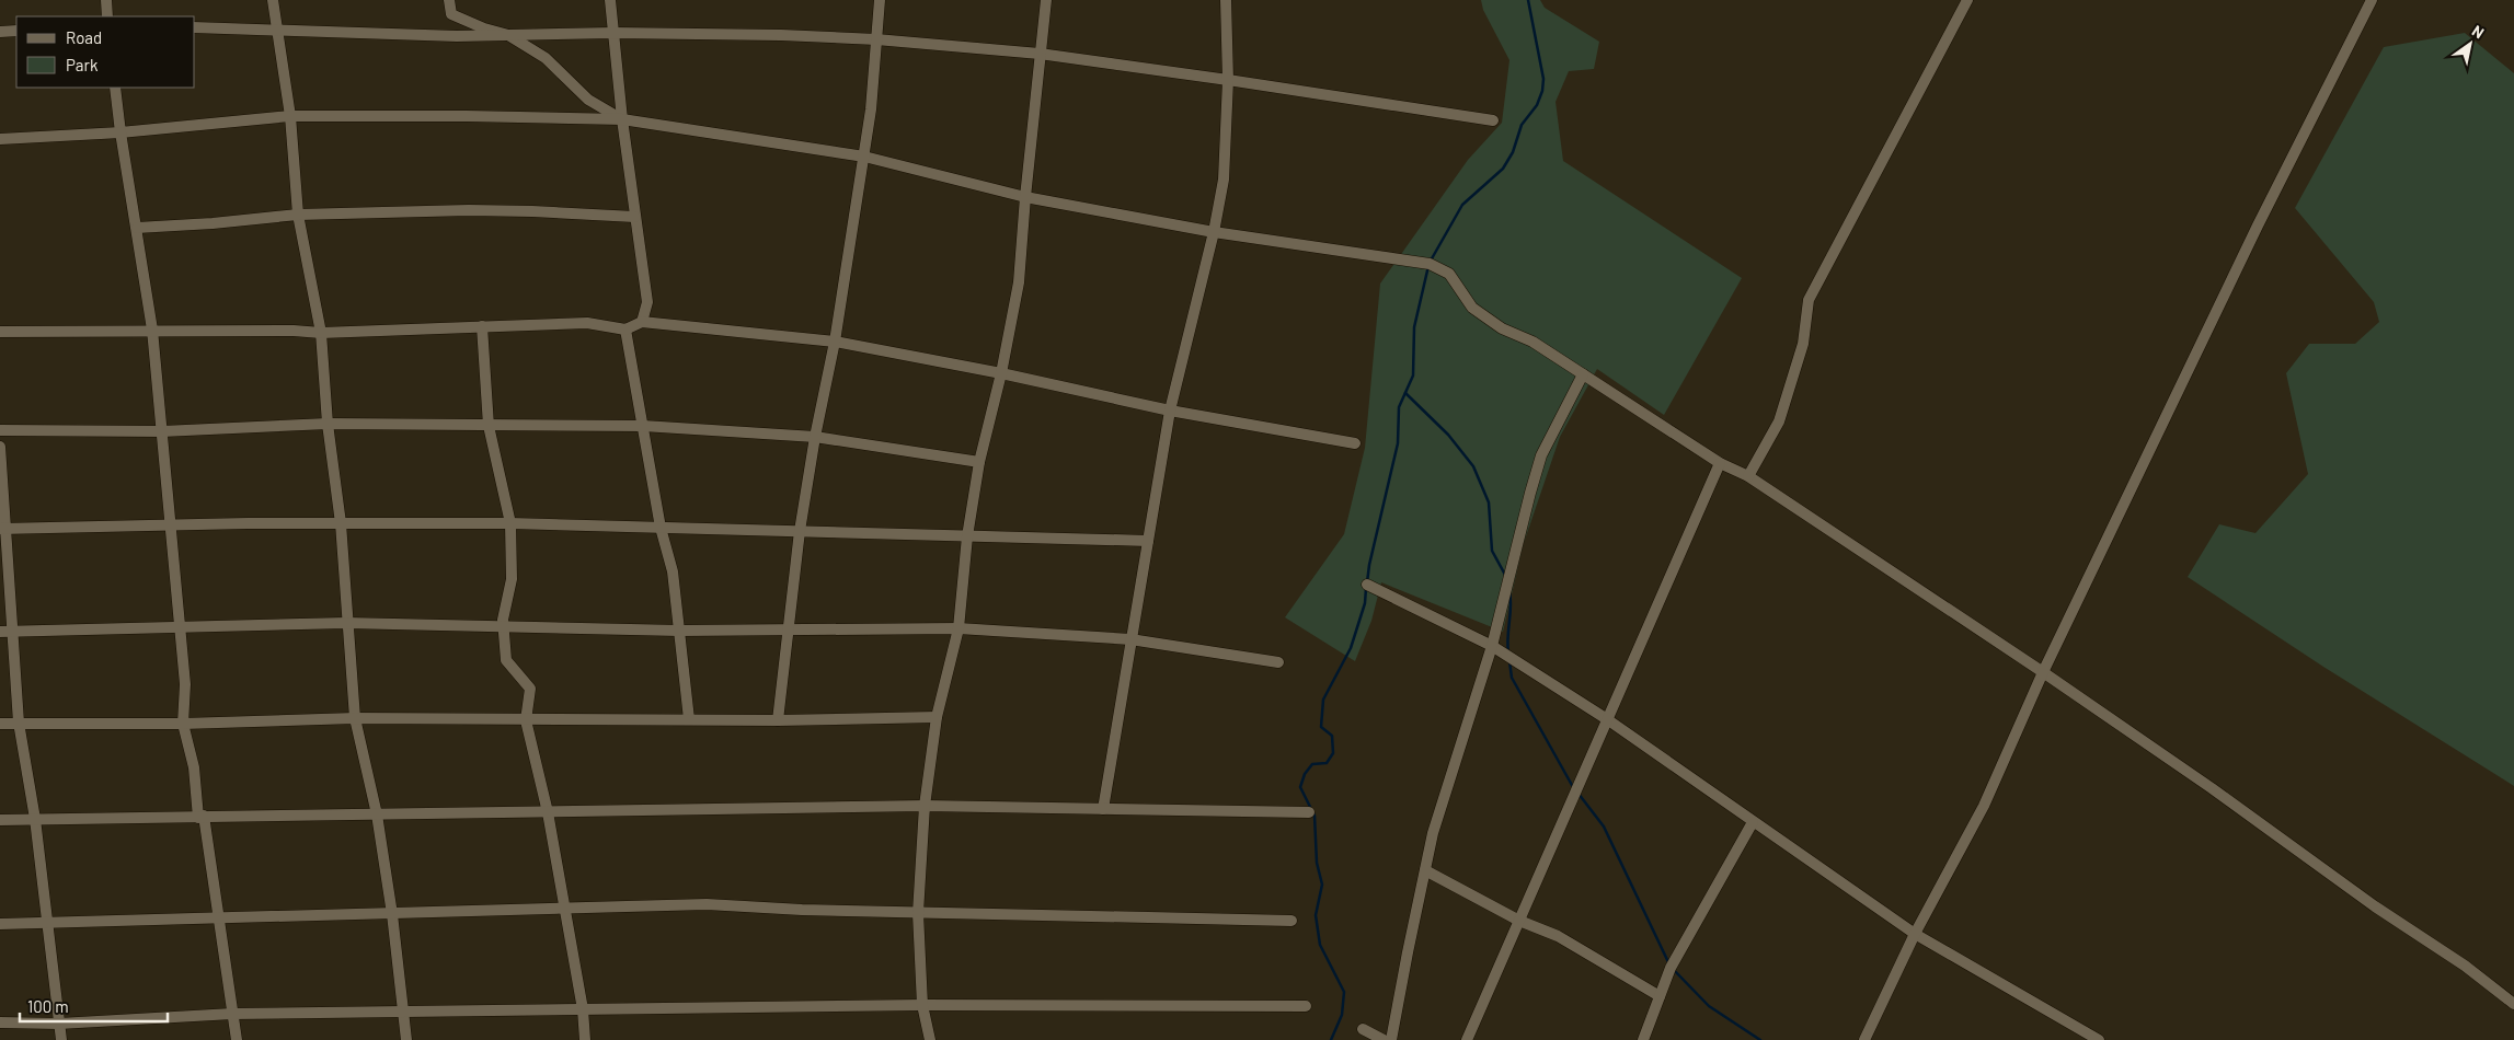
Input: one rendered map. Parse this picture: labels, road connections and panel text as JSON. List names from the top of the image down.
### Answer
{
  "legend": ["Road", "Park"],
  "scale_bar": "100 m",
  "north": "top right"
}
